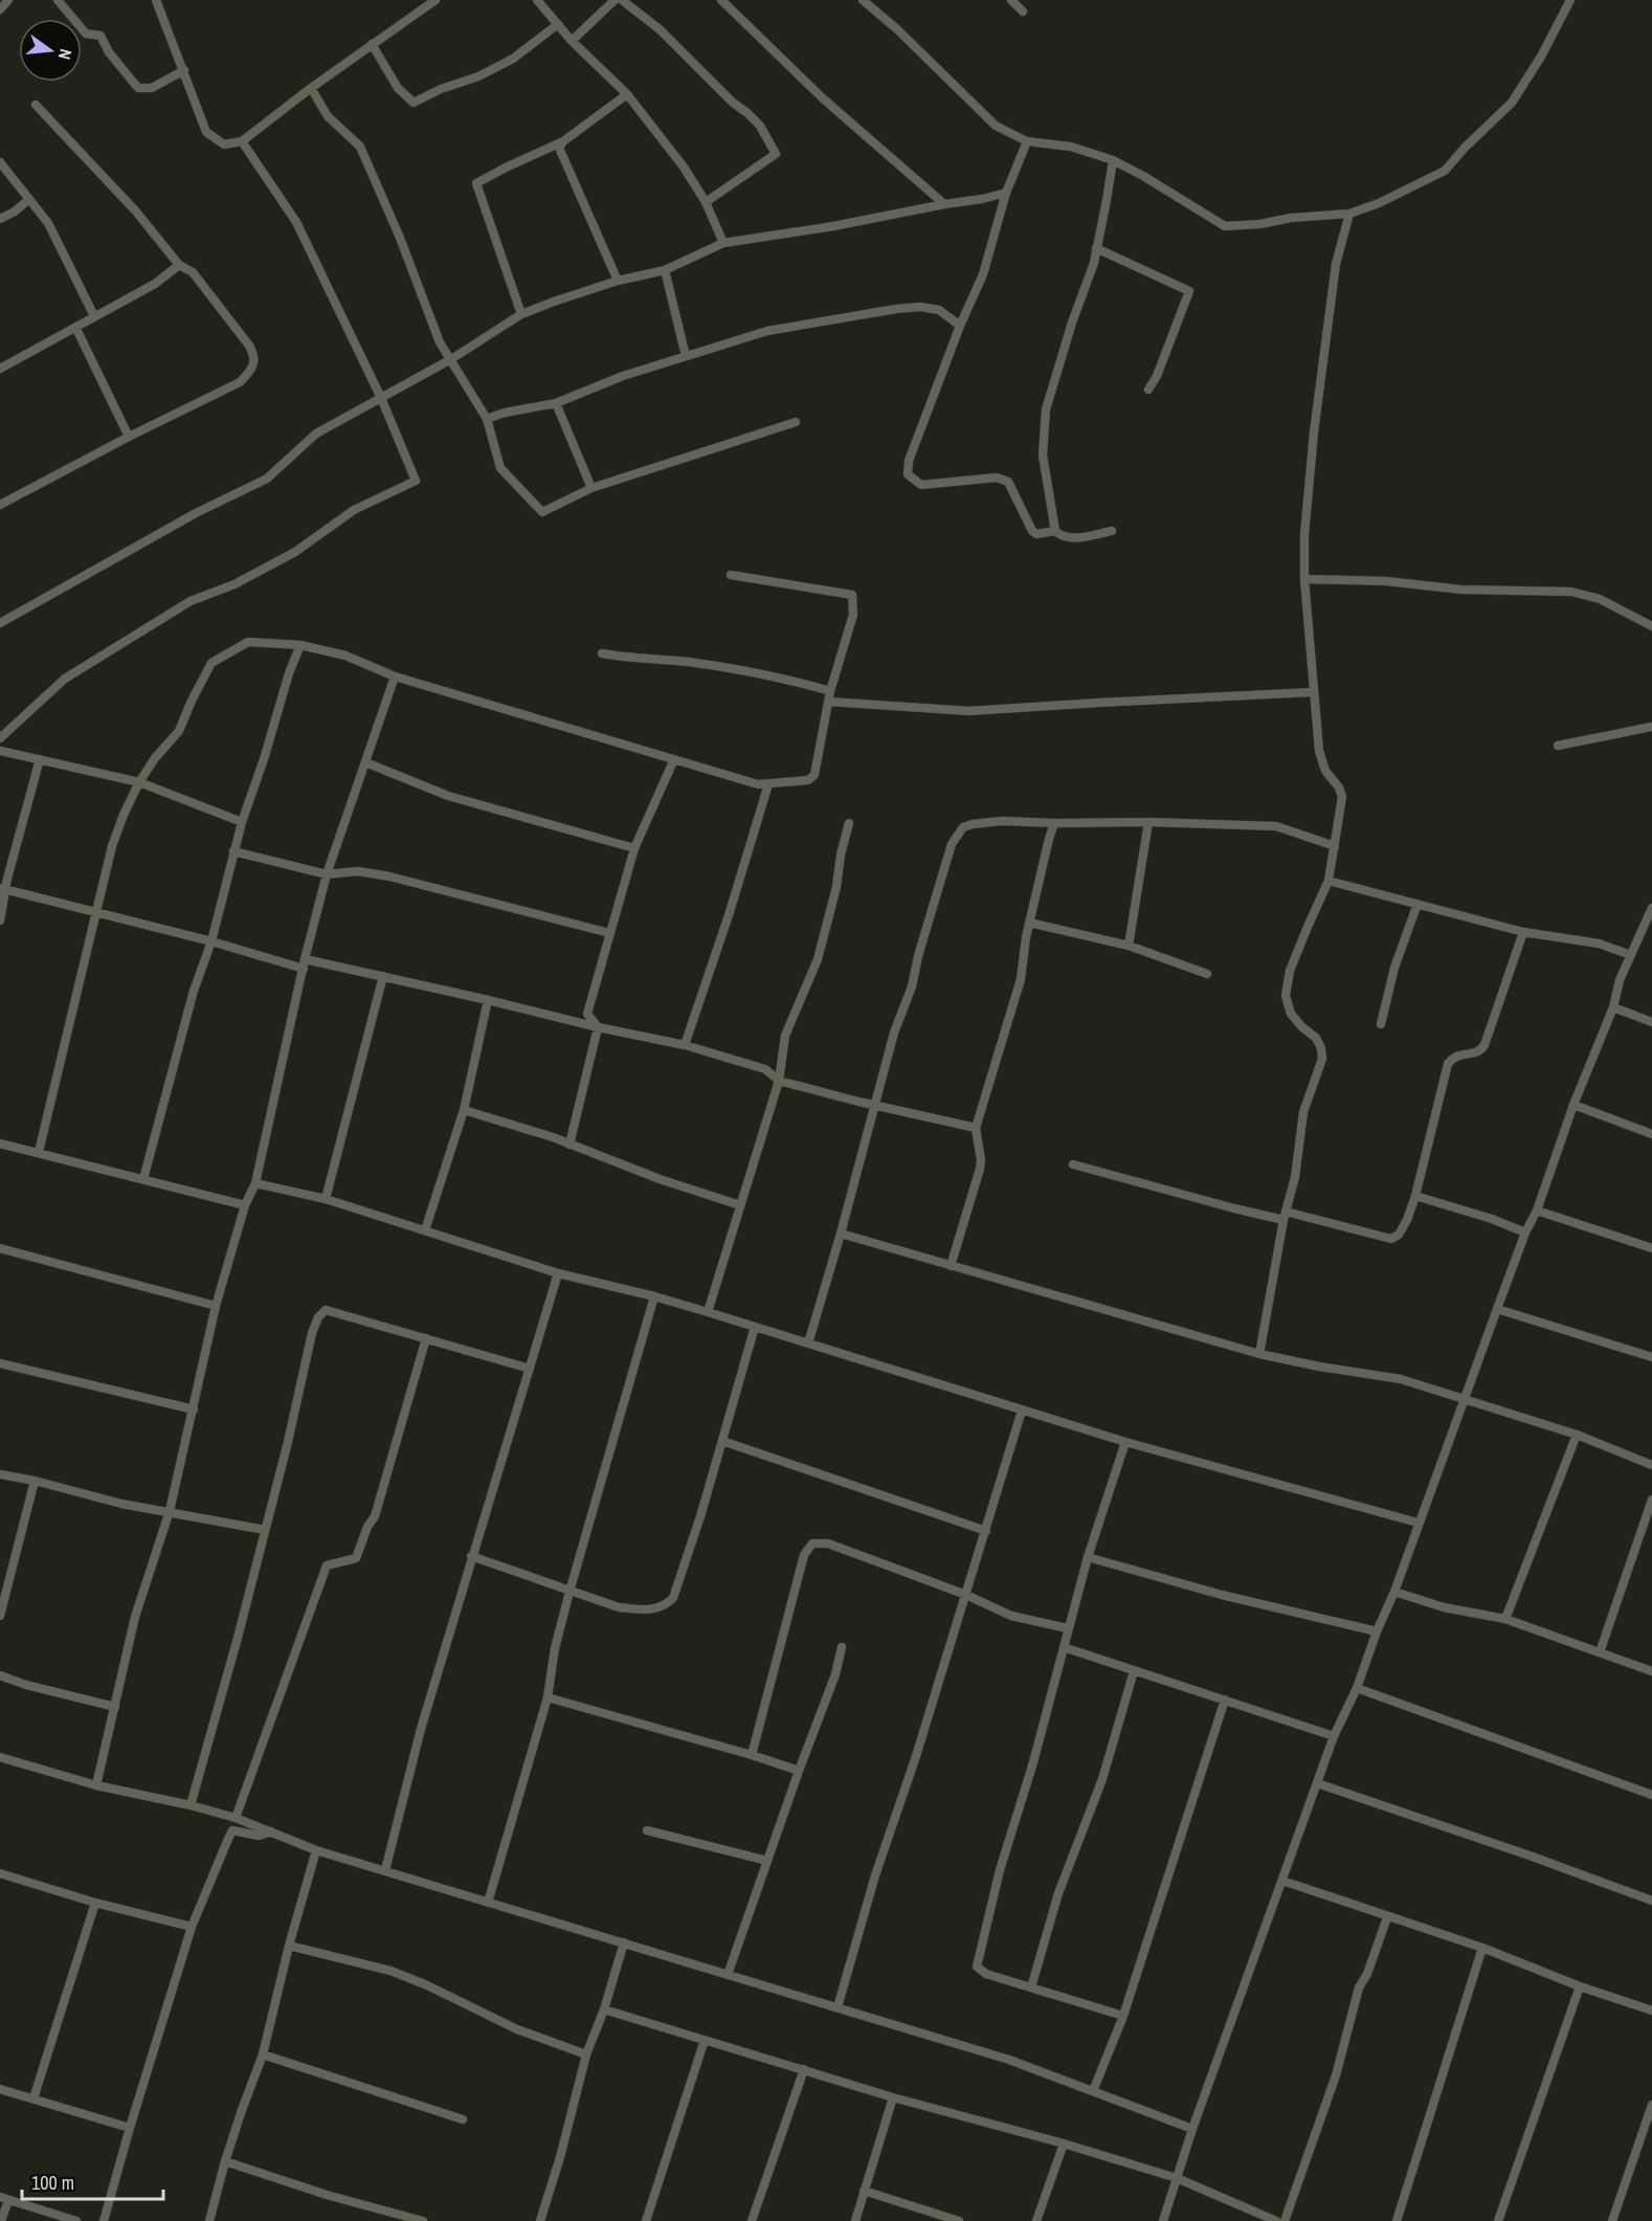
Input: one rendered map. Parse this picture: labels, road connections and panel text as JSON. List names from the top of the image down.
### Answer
{
  "scale_bar": "100 m",
  "north": "right"
}
